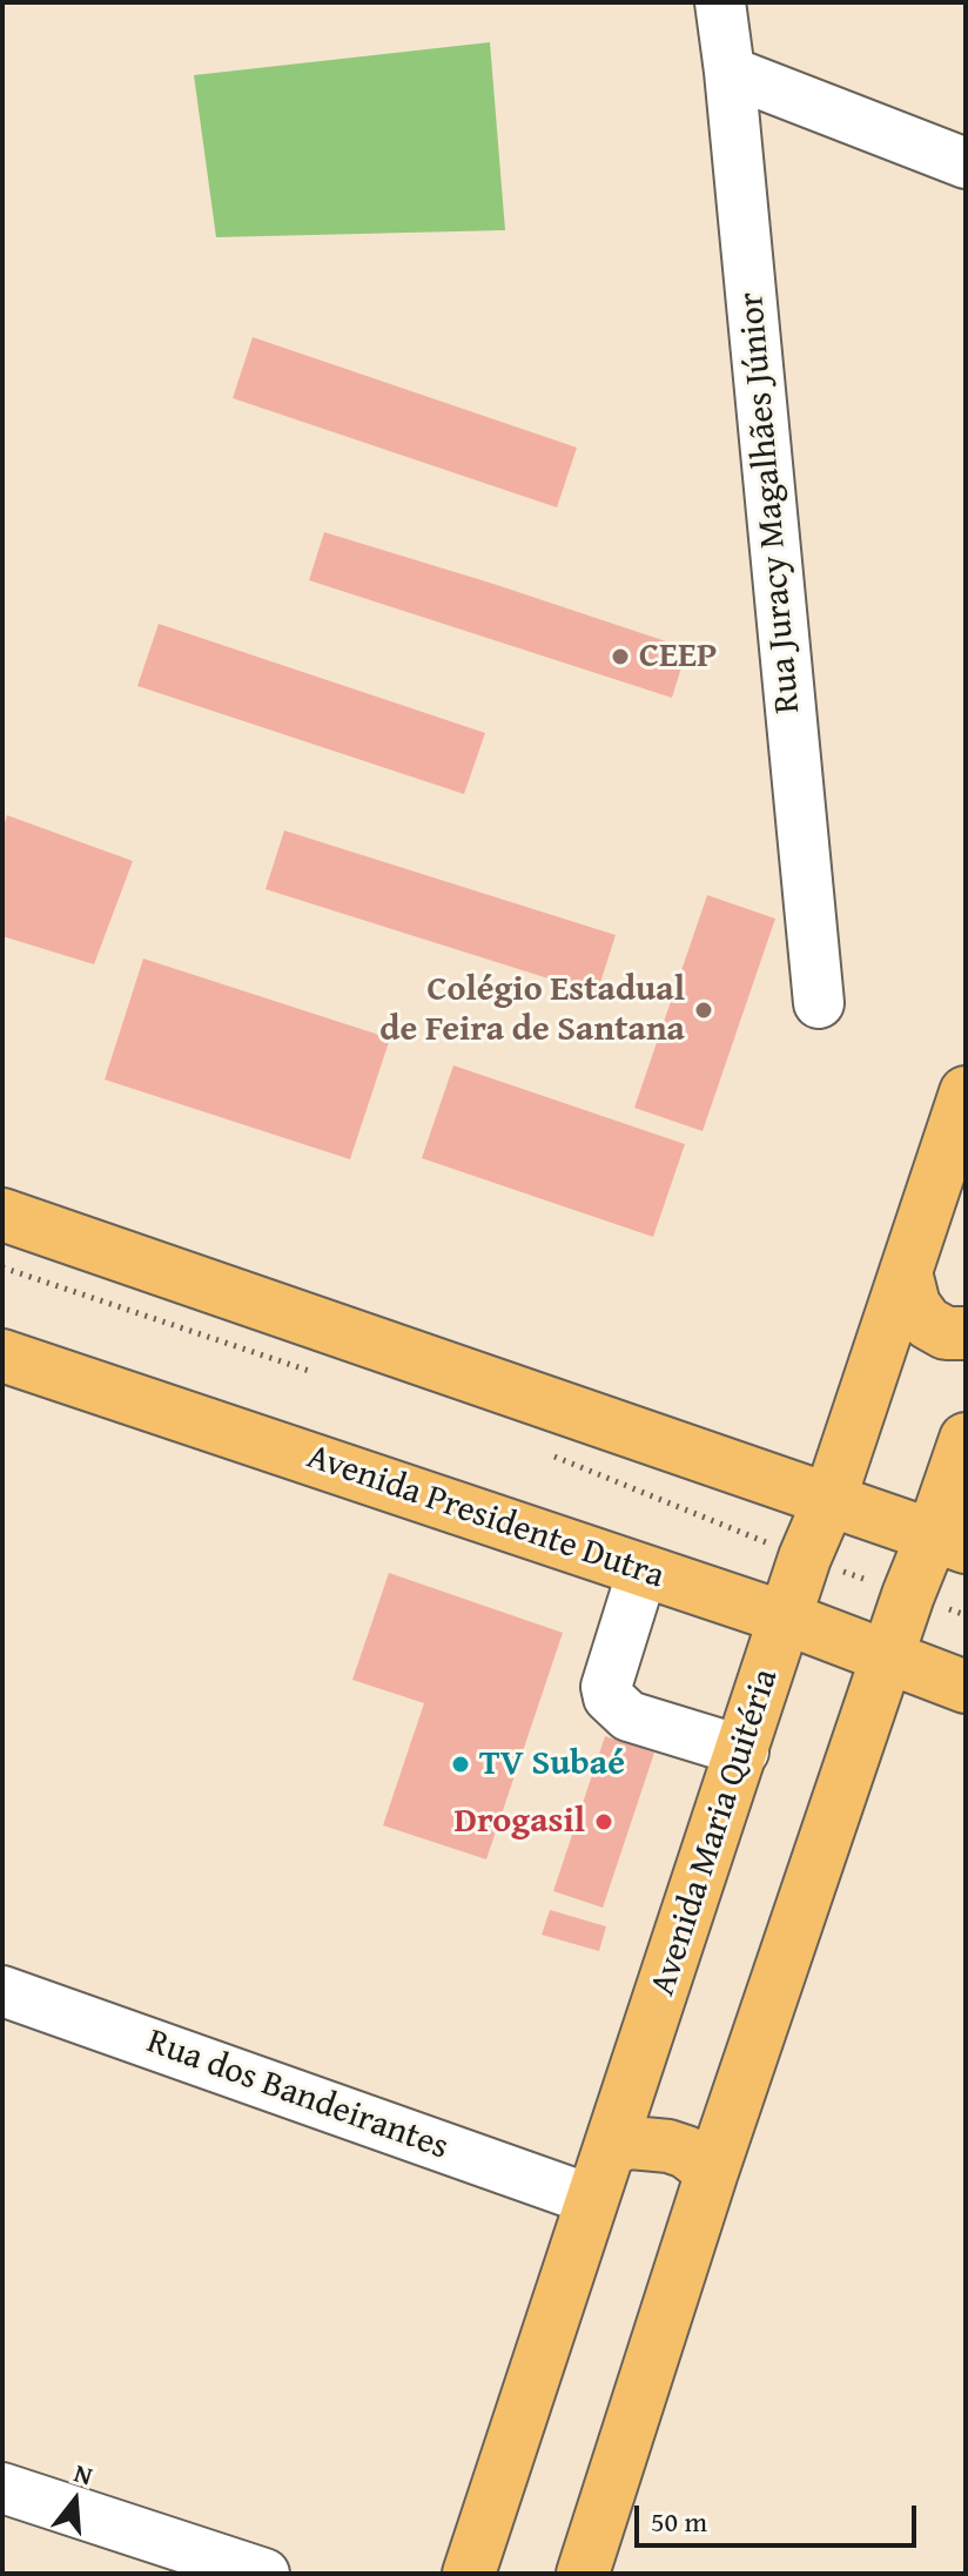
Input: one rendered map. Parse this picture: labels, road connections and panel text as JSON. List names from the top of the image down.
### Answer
{
  "streets": {
    "main road": ["Avenida Presidente Dutra", "Avenida Maria Quitéria"],
    "street": ["Rua Juracy Magalhães Júnior", "Rua dos Bandeirantes"]
  },
  "crossings": [
    ["Avenida Presidente Dutra", "Avenida Maria Quitéria"],
    ["Avenida Maria Quitéria", "Rua dos Bandeirantes"]
  ],
  "places": [
    "CEEP",
    "Colégio Estadual de Feira de Santana",
    "TV Subaé",
    "Drogasil"
  ],
  "scale_bar": "50 m",
  "north": "top"
}
